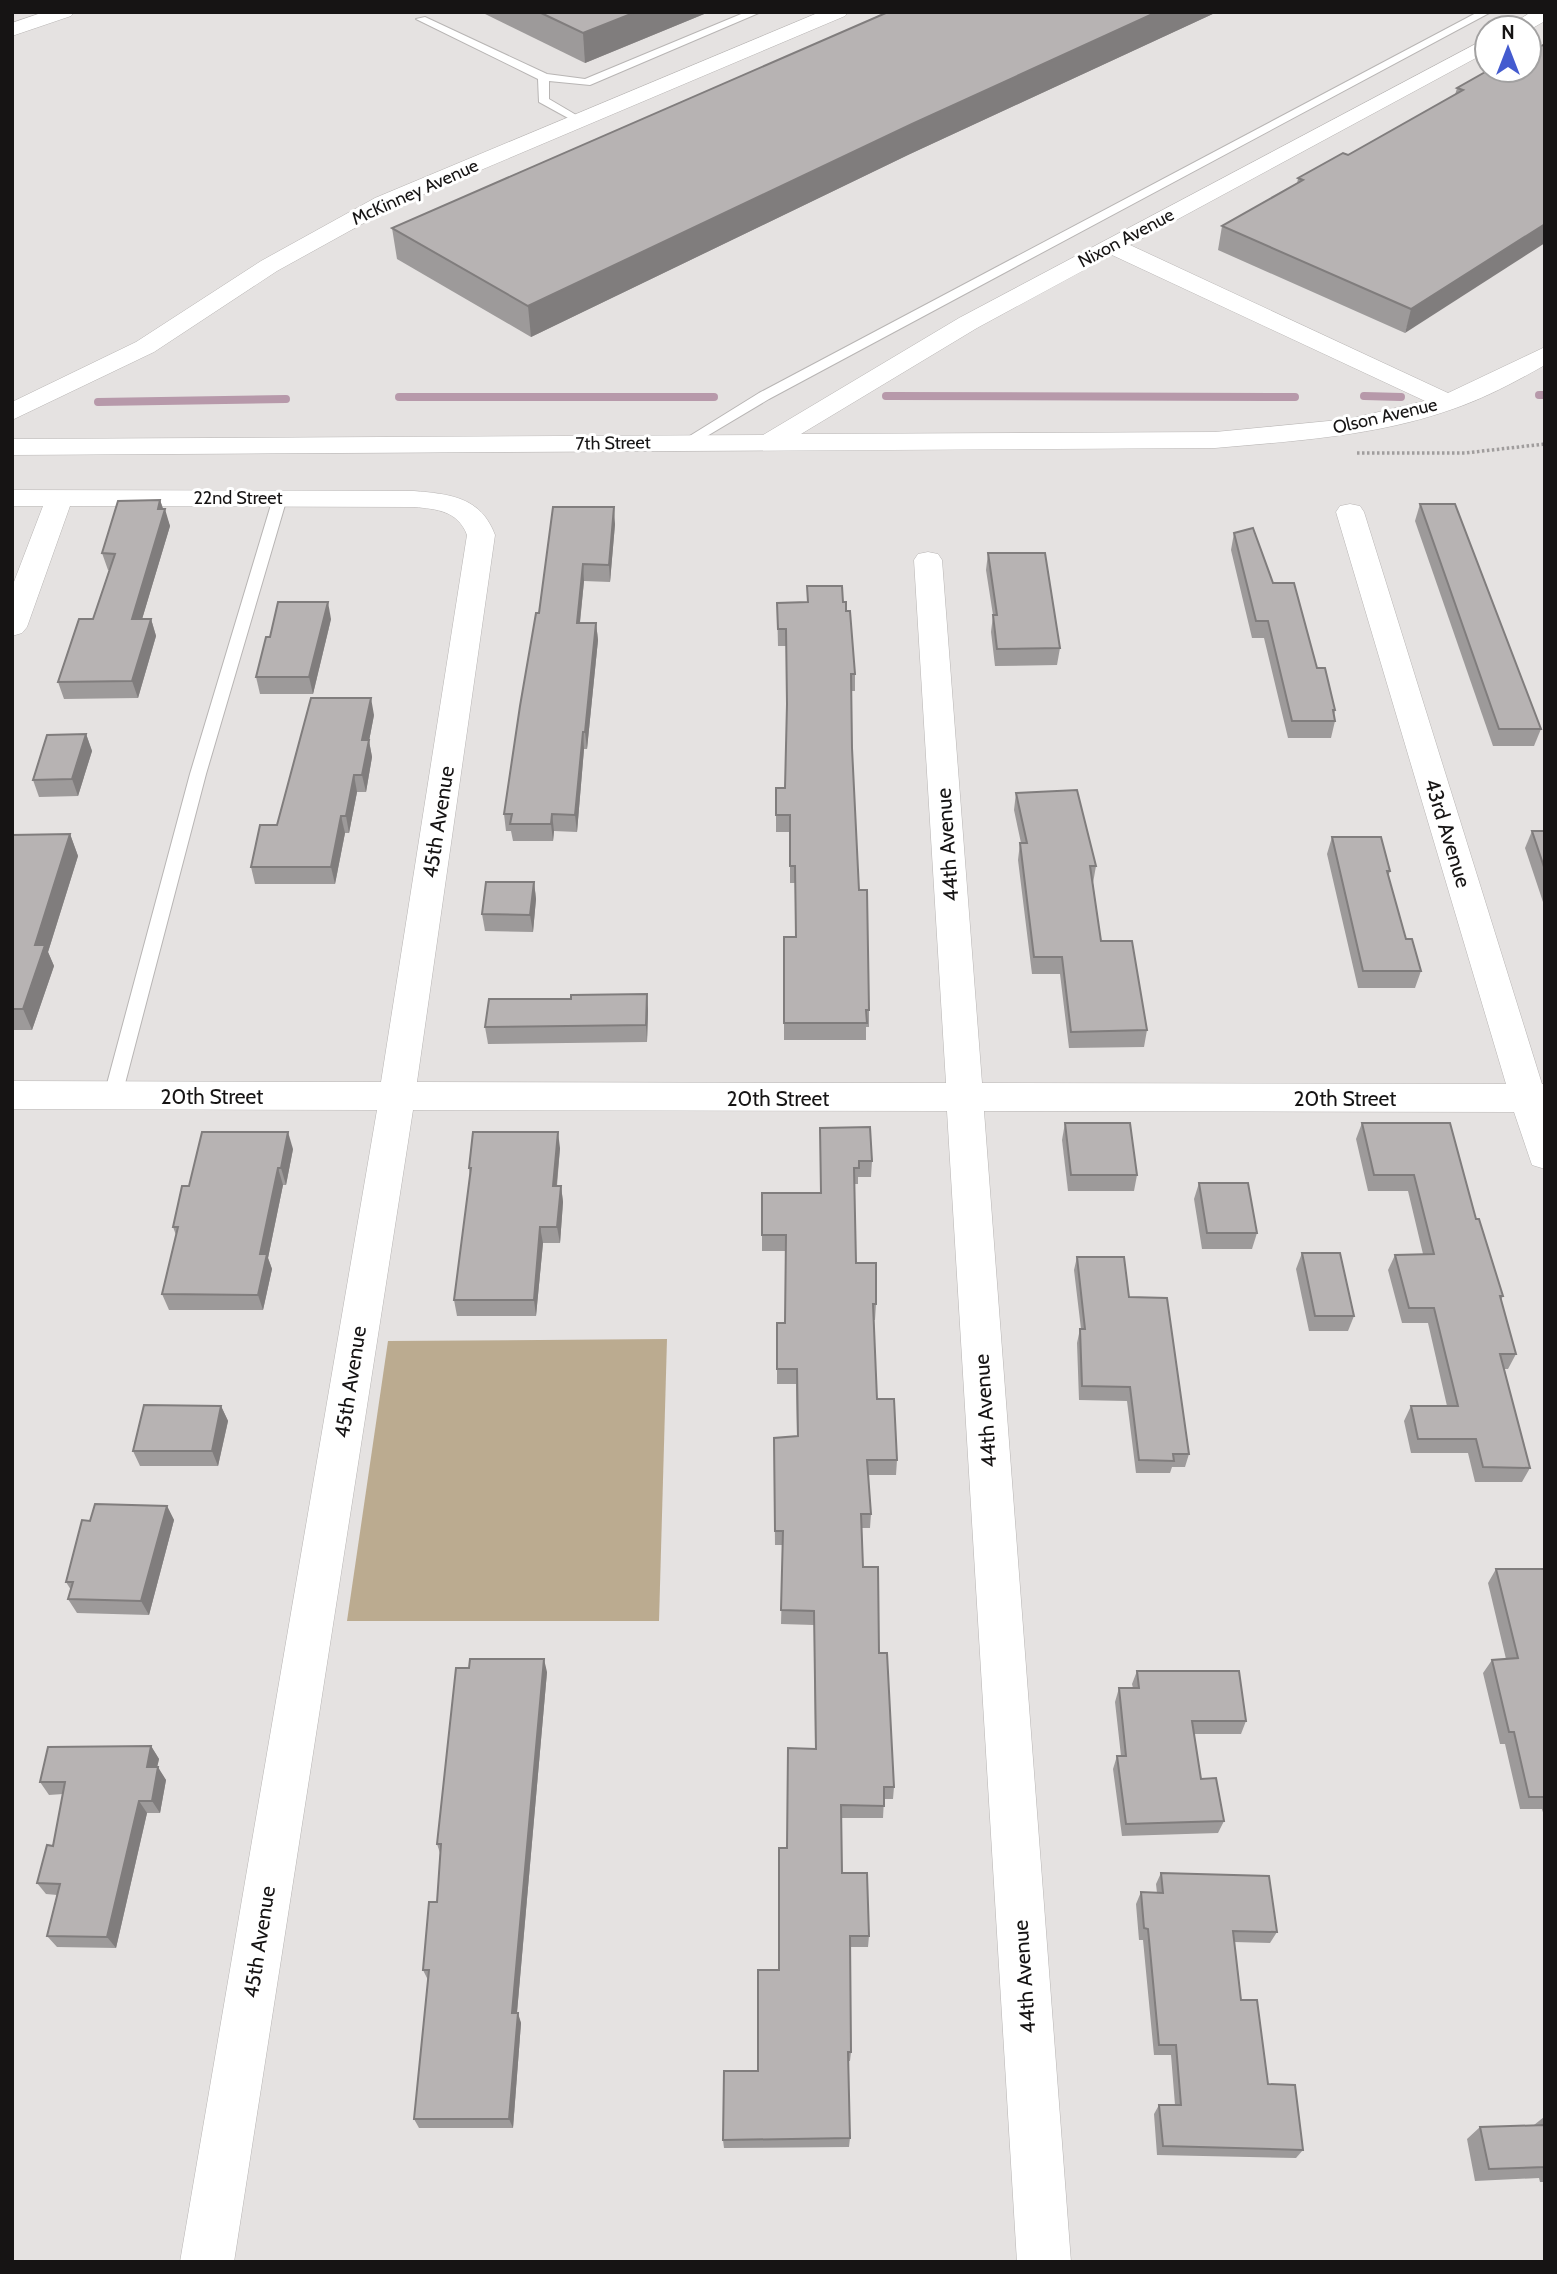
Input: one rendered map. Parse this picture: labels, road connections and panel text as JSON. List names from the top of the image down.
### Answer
{
  "streets": {
    "street": [
      "McKinney Avenue",
      "Nixon Avenue",
      "Olson Avenue",
      "7th Street",
      "22nd Street",
      "45th Avenue",
      "43rd Avenue",
      "44th Avenue",
      "20th Street"
    ]
  },
  "crossings": [
    ["Nixon Avenue", "7th Street"],
    ["Olson Avenue", "7th Street"],
    ["22nd Street", "45th Avenue"],
    ["45th Avenue", "20th Street"],
    ["43rd Avenue", "20th Street"],
    ["44th Avenue", "20th Street"]
  ],
  "north": "top"
}
